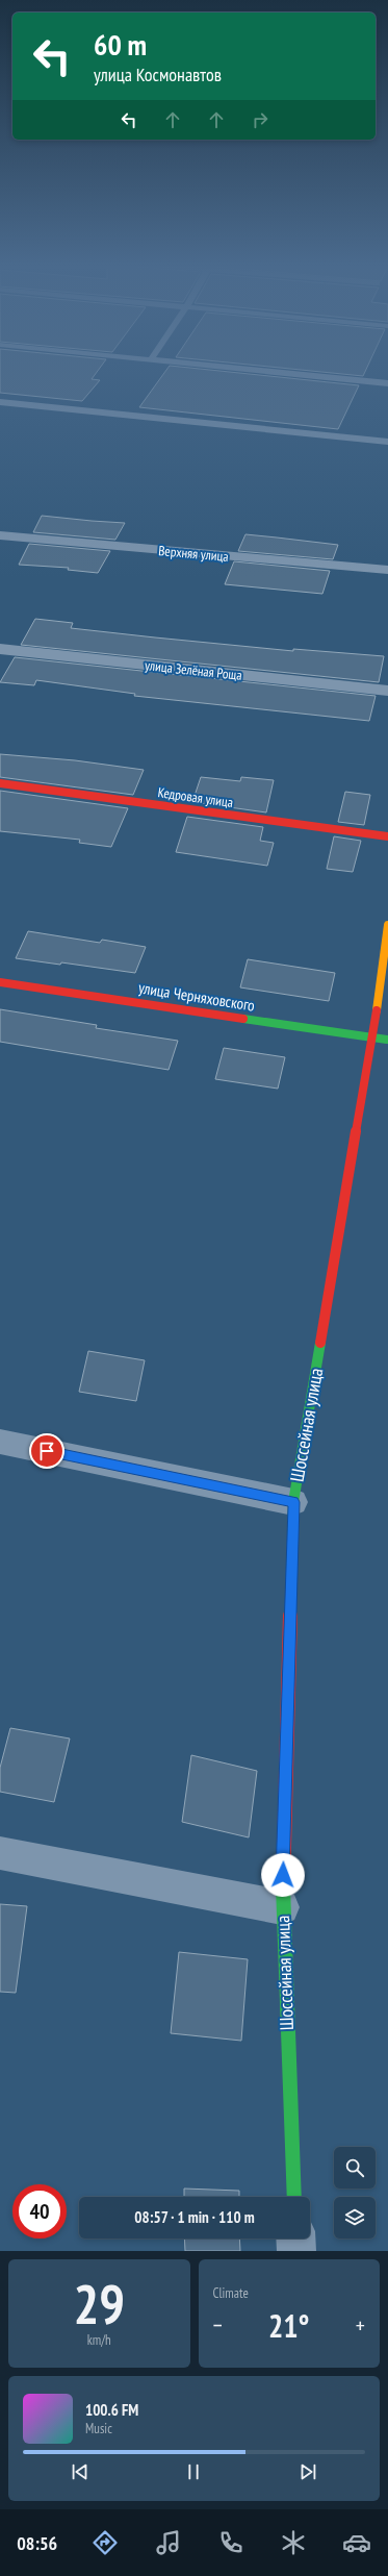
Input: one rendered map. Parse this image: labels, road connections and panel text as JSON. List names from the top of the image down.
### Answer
{
  "streets": {
    "street": [
      "Верхняя улица",
      "улица Зелёная Роща",
      "Кедровая улица",
      "улица Черняховского",
      "Шоссейная улица"
    ]
  },
  "crossings": [
    ["улица Черняховского", "Шоссейная улица"]
  ],
  "page": {
    "turn": ["60 m", "улица Космонавтов"],
    "limit": "40",
    "trip": "08:57 · 1 min · 110 m",
    "tile": [
      ["29", "km/h"],
      "Climate"
    ],
    "heat": ["−", "21°", "+"],
    "song": ["100.6 FM", "Music"],
    "tabs": "08:56"
  }
}
